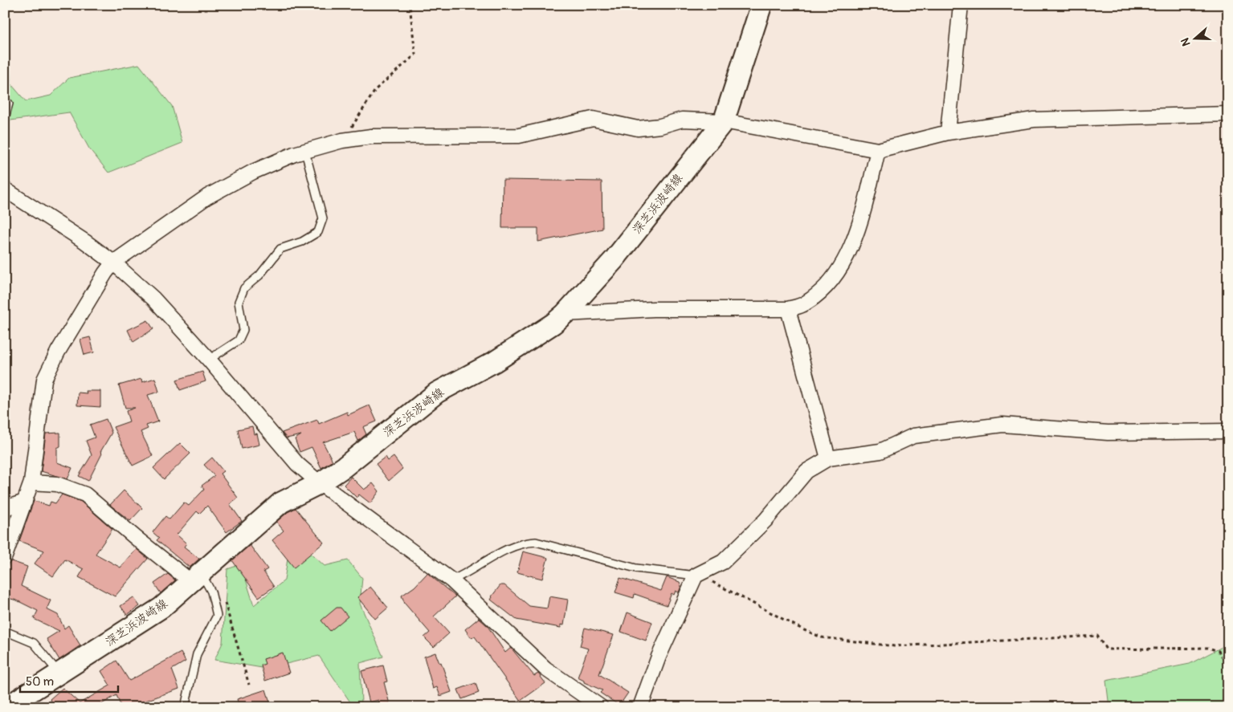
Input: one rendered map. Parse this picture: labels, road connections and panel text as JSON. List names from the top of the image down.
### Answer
{
  "streets": {
    "main road": ["深芝浜波崎線"]
  },
  "scale_bar": "50 m",
  "north": "left"
}
